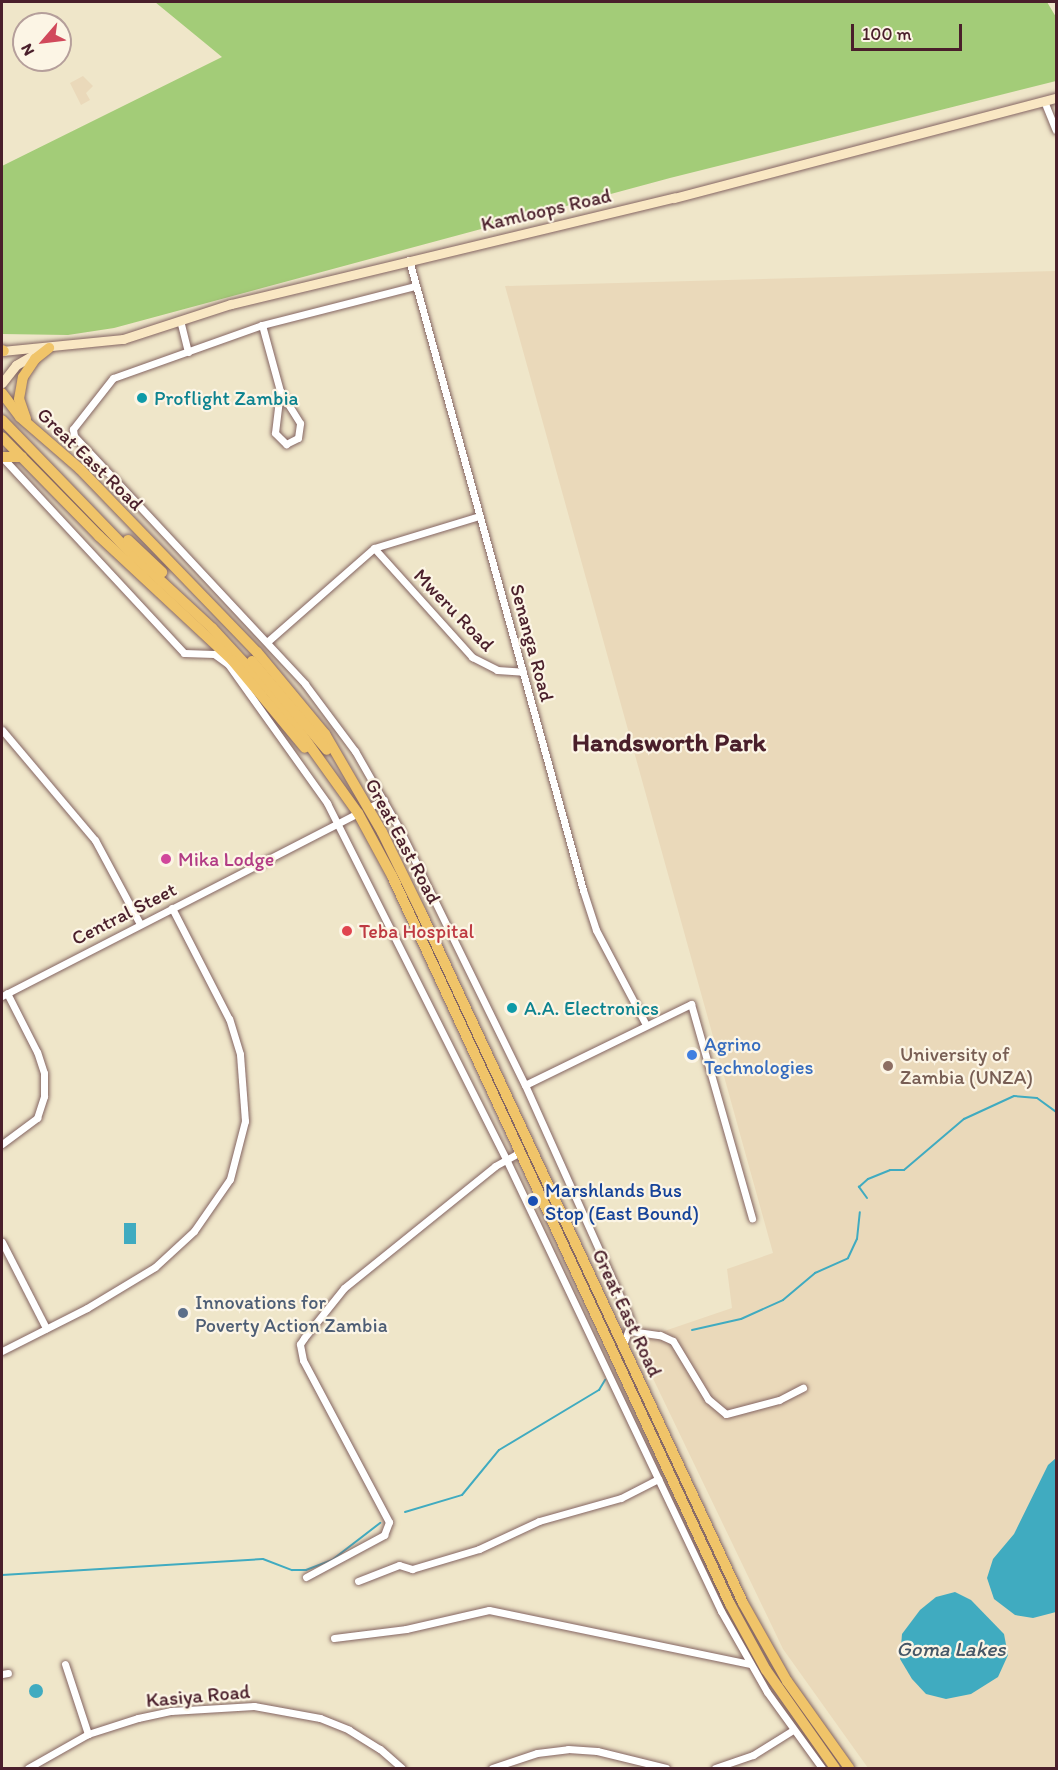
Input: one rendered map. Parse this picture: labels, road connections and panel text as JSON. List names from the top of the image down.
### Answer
{
  "streets": {
    "main road": ["Kamloops Road", "Great East Road"],
    "street": [
      "Mweru Road",
      "Senanga Road",
      "Central Steet",
      "Kasiya Road"
    ]
  },
  "crossings": [
    ["Kamloops Road", "Senanga Road"],
    ["Great East Road", "Central Steet"],
    ["Mweru Road", "Senanga Road"]
  ],
  "districts": ["Handsworth Park"],
  "water": ["Goma Lakes"],
  "places": [
    "Proflight Zambia",
    "Mika Lodge",
    "Teba Hospital",
    "A.A. Electronics",
    "Agrino Technologies",
    "University of Zambia (UNZA)",
    "Marshlands Bus Stop (East Bound)",
    "Innovations for Poverty Action Zambia"
  ],
  "scale_bar": "100 m",
  "north": "bottom left"
}
